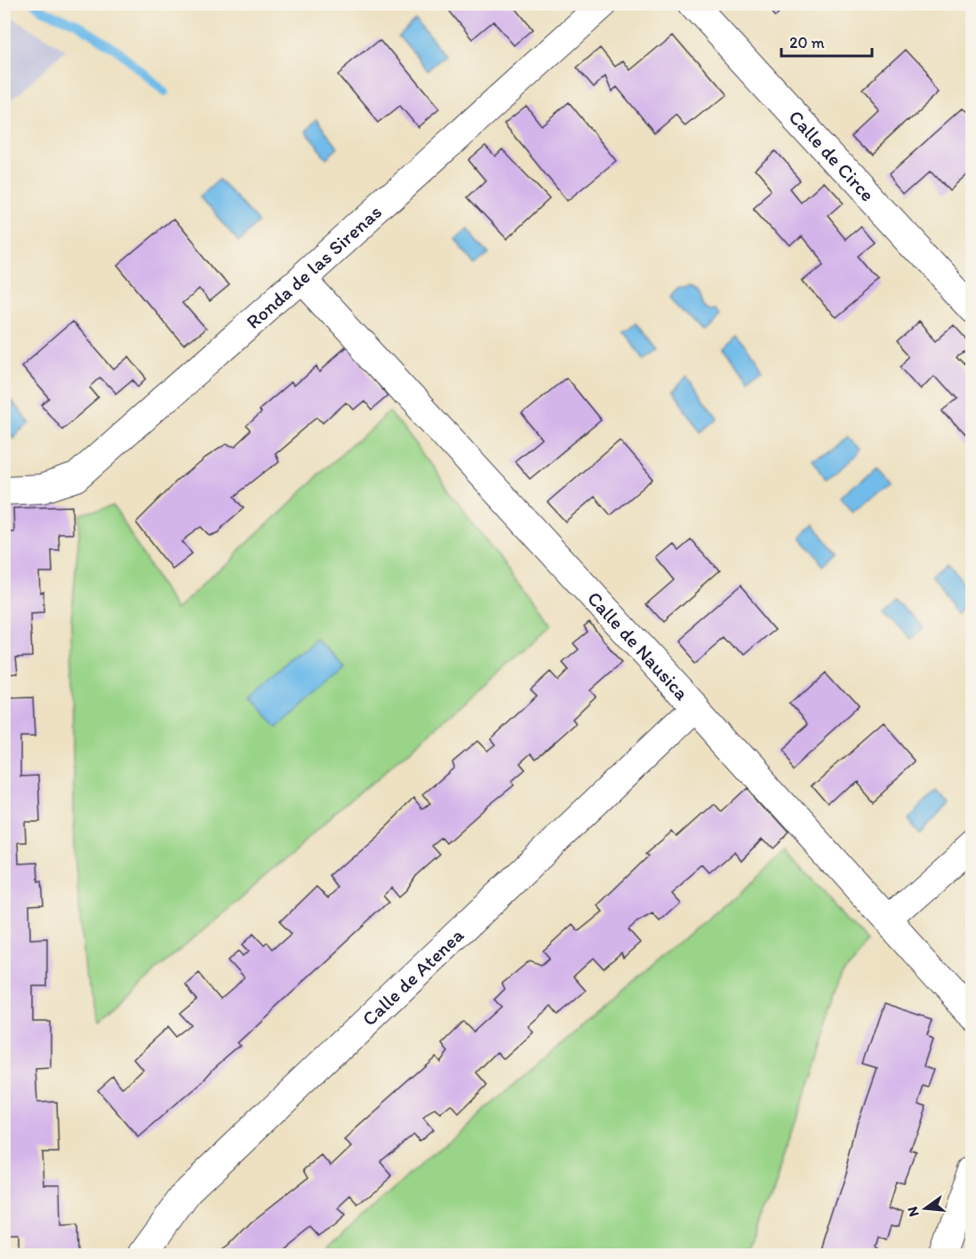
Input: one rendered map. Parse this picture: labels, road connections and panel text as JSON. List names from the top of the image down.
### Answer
{
  "streets": {
    "street": [
      "Calle de Circe",
      "Ronda de las Sirenas",
      "Calle de Nausica",
      "Calle de Atenea"
    ]
  },
  "crossings": [
    ["Ronda de las Sirenas", "Calle de Nausica"],
    ["Calle de Nausica", "Calle de Atenea"]
  ],
  "scale_bar": "20 m",
  "north": "left"
}
